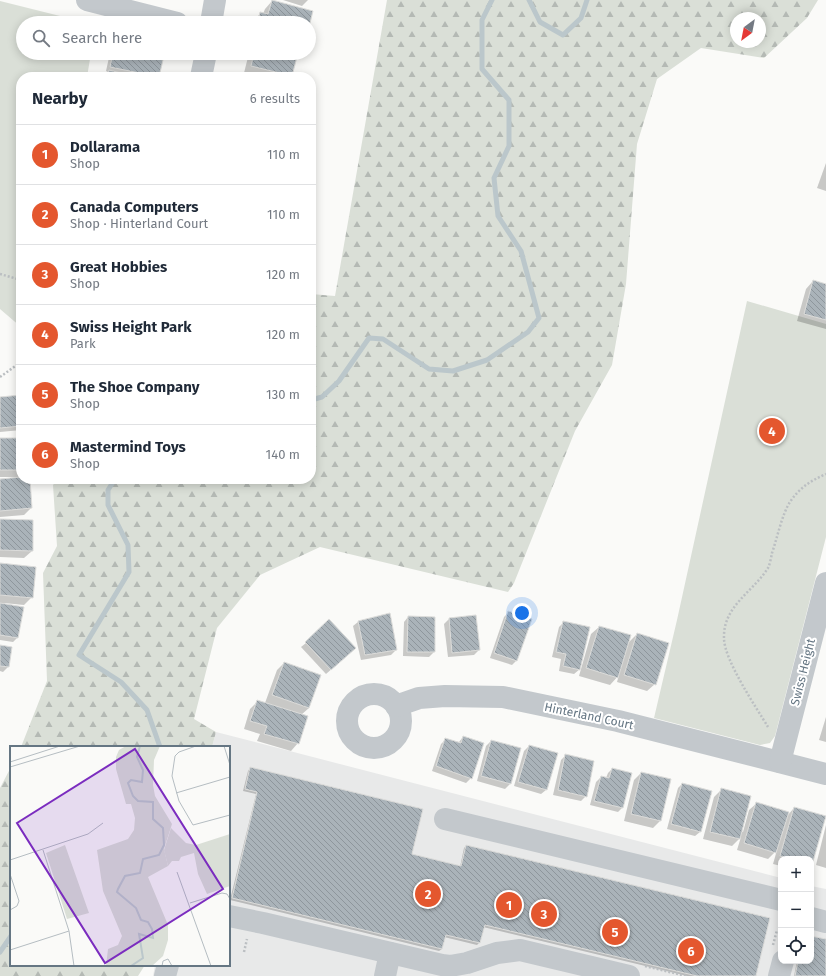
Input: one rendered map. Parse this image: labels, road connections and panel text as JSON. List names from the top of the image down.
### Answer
{
  "streets": {
    "street": ["Swiss Height", "Hinterland Court"]
  },
  "crossings": [
    ["Swiss Height", "Hinterland Court"]
  ],
  "north": "bottom left",
  "page": {
    "search": "Search here",
    "heading": ["Nearby", "6 results"],
    "list": [
      {
        "mark": "1",
        "name": "Dollarama",
        "note": "Shop",
        "value": "110 m"
      },
      {
        "mark": "2",
        "name": "Canada Computers",
        "note": "Shop · Hinterland Court",
        "value": "110 m"
      },
      {
        "mark": "3",
        "name": "Great Hobbies",
        "note": "Shop",
        "value": "120 m"
      },
      {
        "mark": "4",
        "name": "Swiss Height Park",
        "note": "Park",
        "value": "120 m"
      },
      {
        "mark": "5",
        "name": "The Shoe Company",
        "note": "Shop",
        "value": "130 m"
      },
      {
        "mark": "6",
        "name": "Mastermind Toys",
        "note": "Shop",
        "value": "140 m"
      }
    ],
    "pins": [
      "4",
      "2",
      "1",
      "3",
      "5",
      "6"
    ],
    "map_buttons": ["+", "−"]
  }
}
